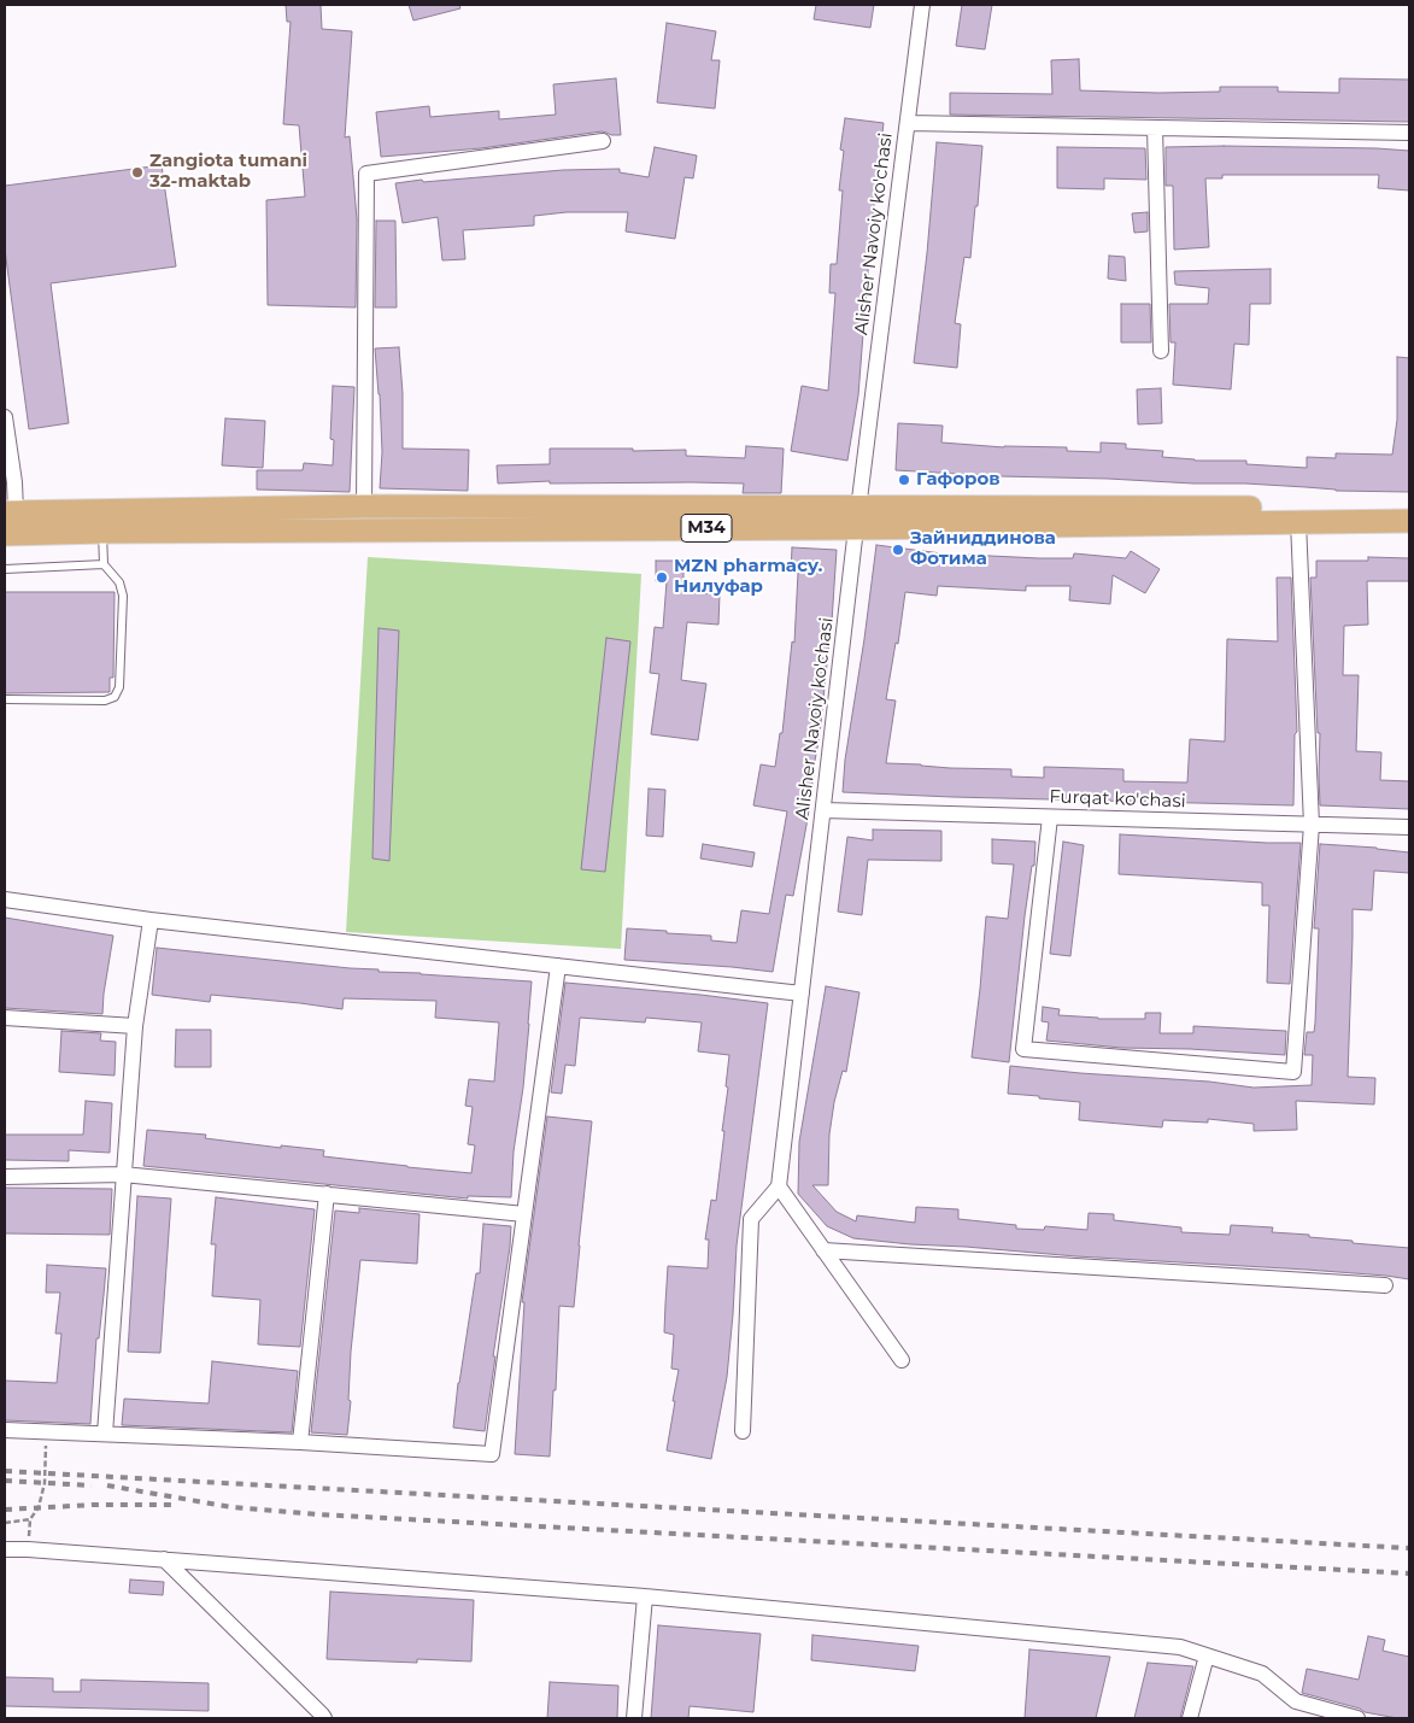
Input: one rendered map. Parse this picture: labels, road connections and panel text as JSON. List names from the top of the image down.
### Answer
{
  "streets": {
    "main road": ["M34"],
    "street": ["Alisher Navoiy ko'chasi", "Furqat ko'chasi"]
  },
  "crossings": [
    ["Alisher Navoiy ko'chasi", "M34"],
    ["Alisher Navoiy ko'chasi", "Furqat ko'chasi"]
  ],
  "places": [
    "Zangiota tumani 32-maktab",
    "Гафоров",
    "Зайниддинова Фотима",
    "MZN pharmacy. Нилуфар"
  ]
}
